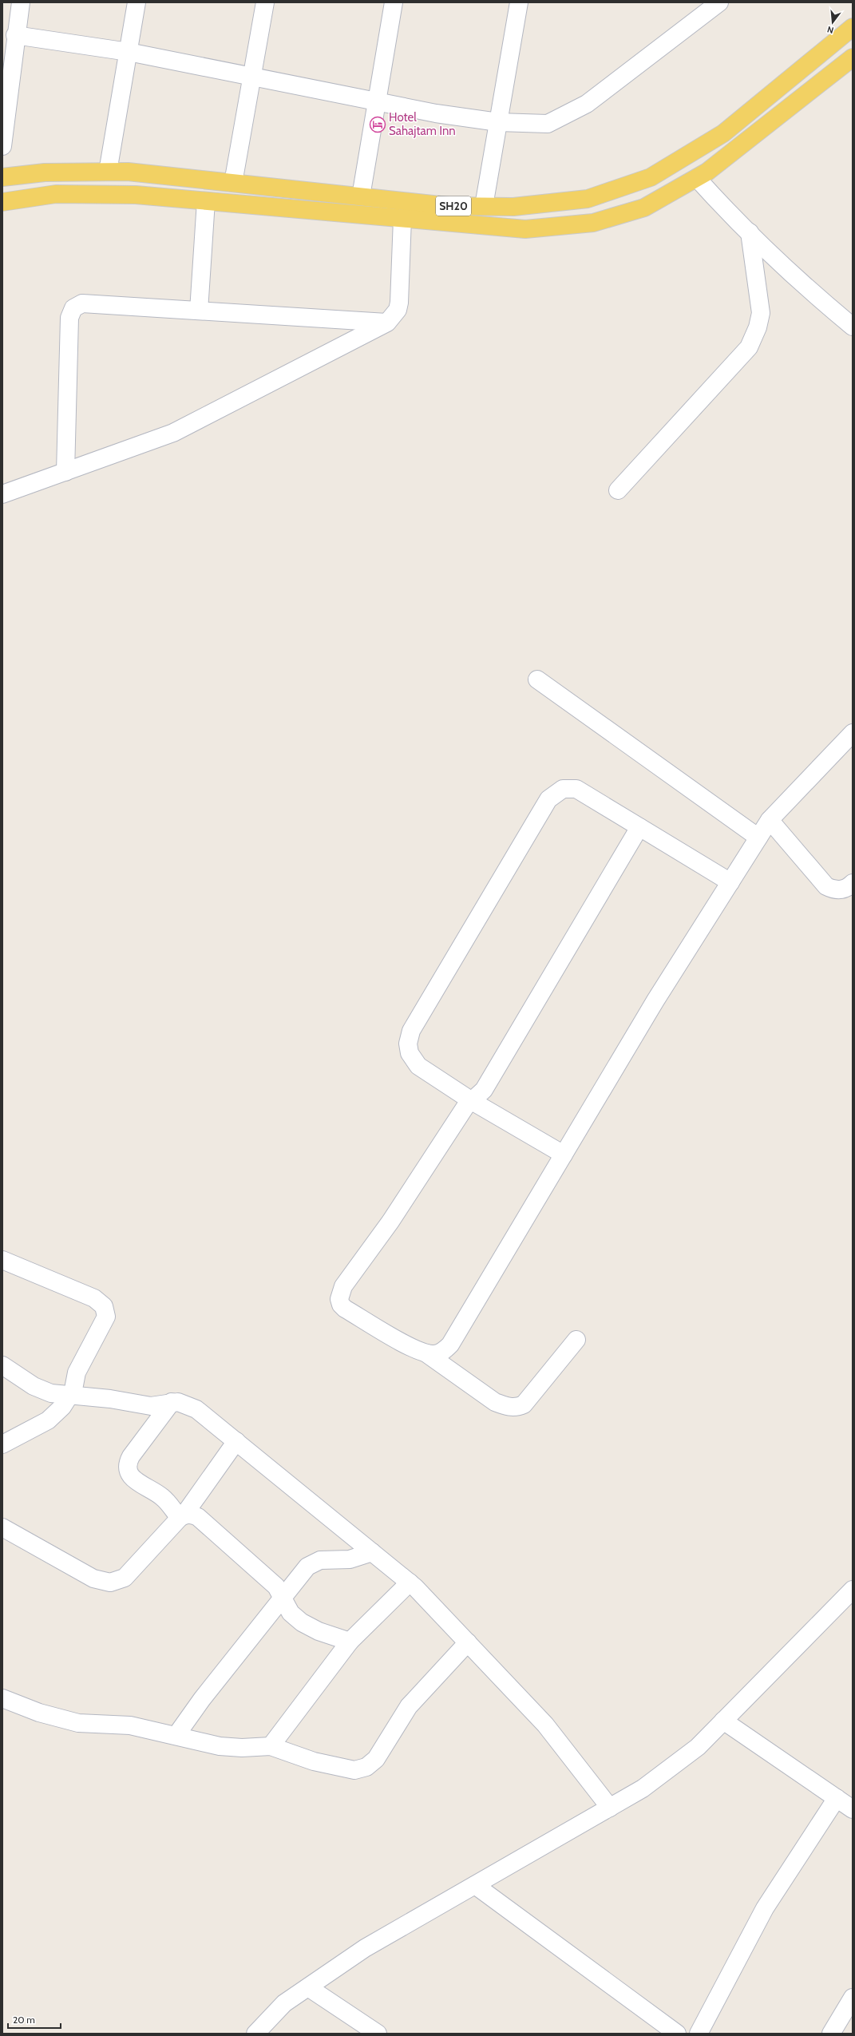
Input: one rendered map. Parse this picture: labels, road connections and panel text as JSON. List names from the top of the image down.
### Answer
{
  "streets": {
    "main road": ["SH20"]
  },
  "places": {
    "hotel": ["Hotel Sahajtam Inn"]
  },
  "scale_bar": "20 m",
  "north": "bottom"
}
